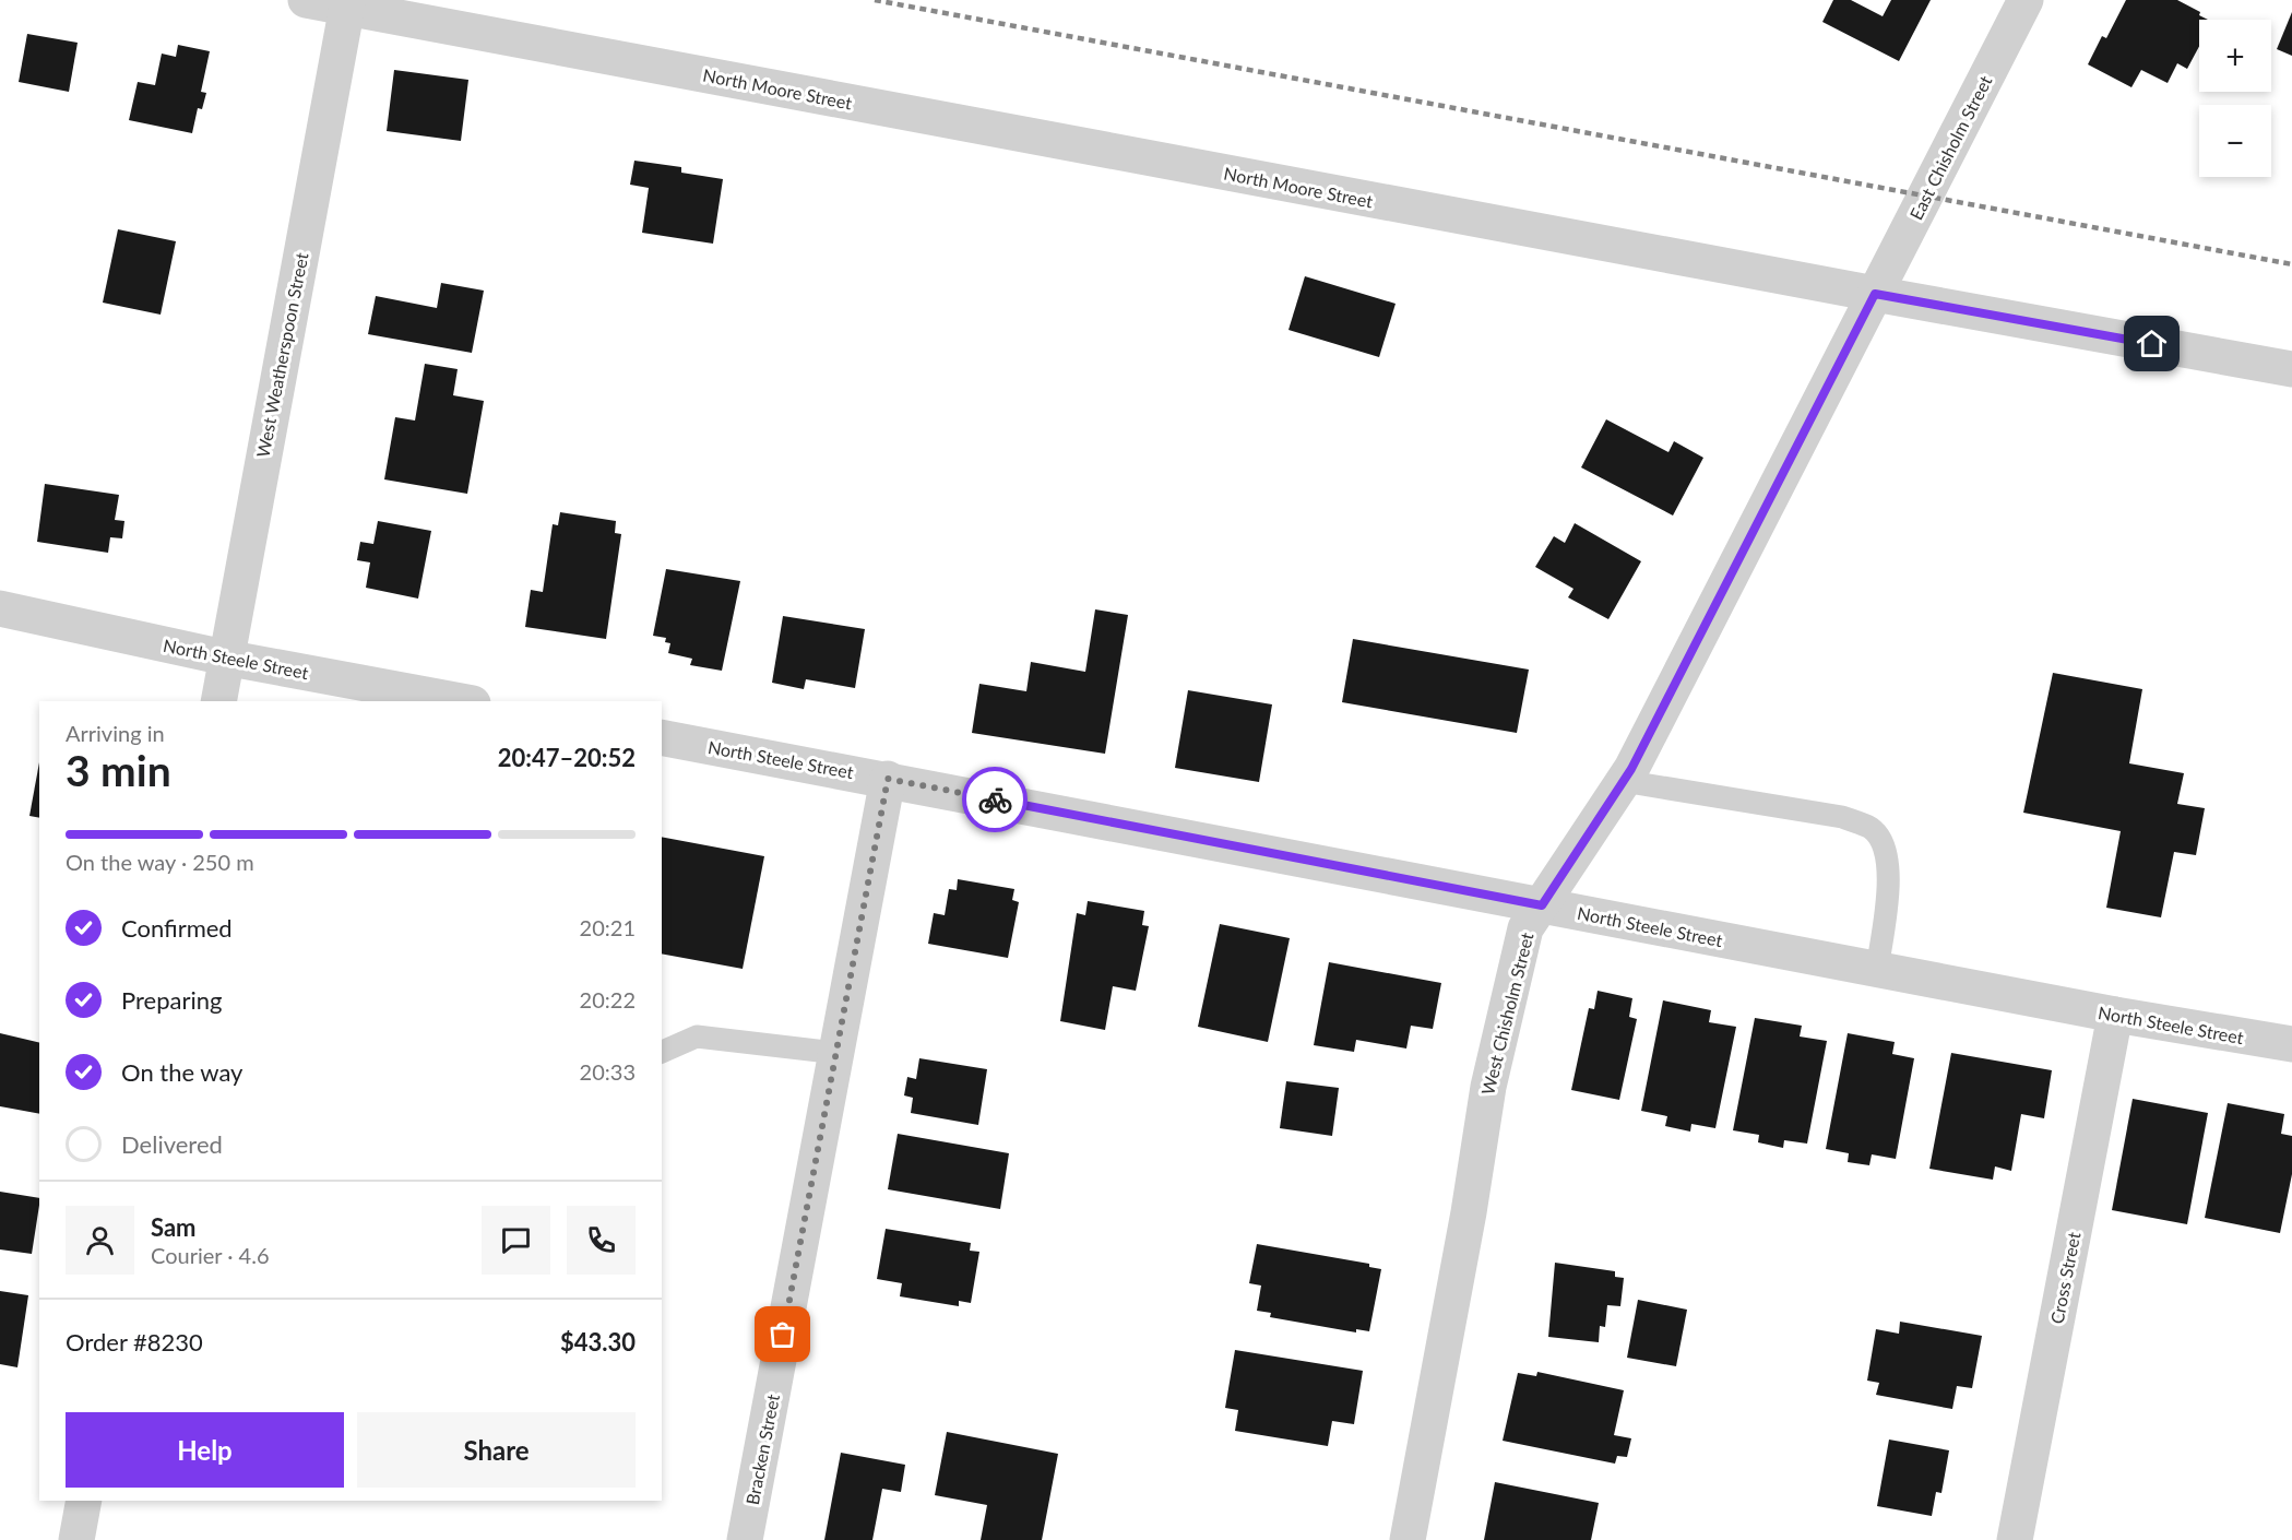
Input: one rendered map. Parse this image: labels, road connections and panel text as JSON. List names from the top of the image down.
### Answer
{
  "streets": {
    "street": [
      "North Moore Street",
      "East Chisholm Street",
      "West Weatherspoon Street",
      "North Steele Street",
      "West Chisholm Street",
      "Cross Street",
      "Bracken Street"
    ]
  },
  "crossings": [
    ["North Moore Street", "East Chisholm Street"],
    ["North Moore Street", "West Weatherspoon Street"],
    ["North Moore Street", "West Chisholm Street"],
    ["East Chisholm Street", "West Chisholm Street"],
    ["West Weatherspoon Street", "North Steele Street"],
    ["North Steele Street", "West Chisholm Street"],
    ["North Steele Street", "Cross Street"],
    ["North Steele Street", "Bracken Street"]
  ],
  "page": {
    "map_buttons": ["+", "−"],
    "heading": ["3 min", "Arriving in", "20:47–20:52"],
    "panel": [
      "Sam",
      "Courier · 4.6",
      "Order #8230",
      "$43.30"
    ],
    "bar": "On the way · 250 m",
    "list": [
      ["Confirmed", "20:21"],
      ["Preparing", "20:22"],
      ["On the way", "20:33"],
      "Delivered"
    ],
    "buttons": ["Help", "Share"]
  }
}
